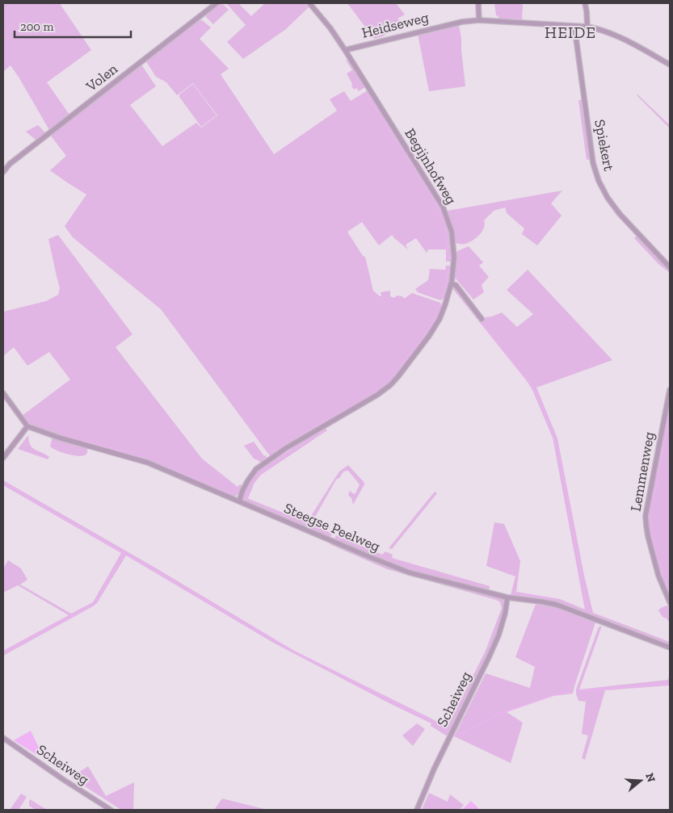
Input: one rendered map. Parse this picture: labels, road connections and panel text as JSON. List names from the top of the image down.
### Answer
{
  "streets": {
    "street": [
      "Heidseweg",
      "Volen",
      "Spiekert",
      "Begijnhofweg",
      "Lemmenweg",
      "Steegse Peelweg",
      "Scheiweg"
    ]
  },
  "crossings": [
    ["Heidseweg", "Spiekert"],
    ["Heidseweg", "Begijnhofweg"],
    ["Begijnhofweg", "Steegse Peelweg"],
    ["Steegse Peelweg", "Scheiweg"]
  ],
  "districts": ["HEIDE"],
  "scale_bar": "200 m",
  "north": "right"
}
